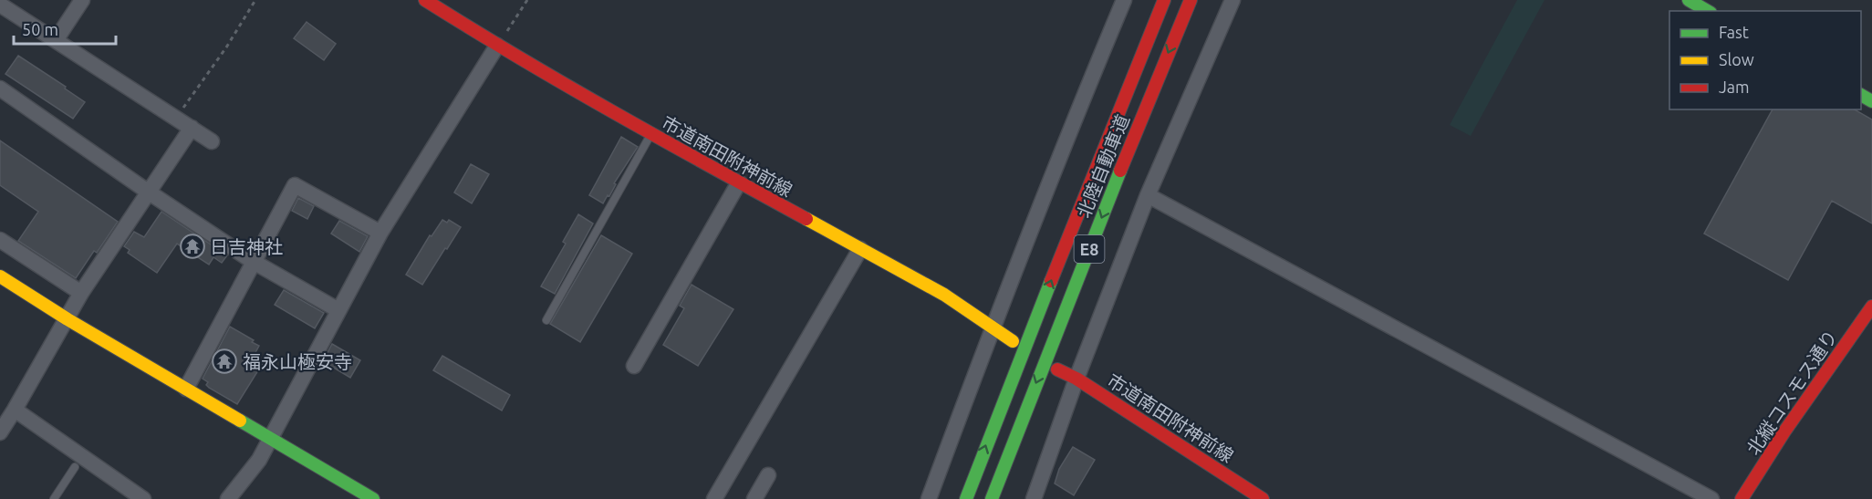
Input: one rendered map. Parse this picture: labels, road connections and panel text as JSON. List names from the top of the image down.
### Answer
{
  "streets": {
    "main road": [
      "市道南田附神前線",
      "北陸自動車道",
      "E8",
      "北縦コスモス通り"
    ]
  },
  "places": {
    "temple": ["日吉神社", "福永山極安寺"]
  },
  "legend": ["Fast", "Slow", "Jam"],
  "scale_bar": "50 m"
}
